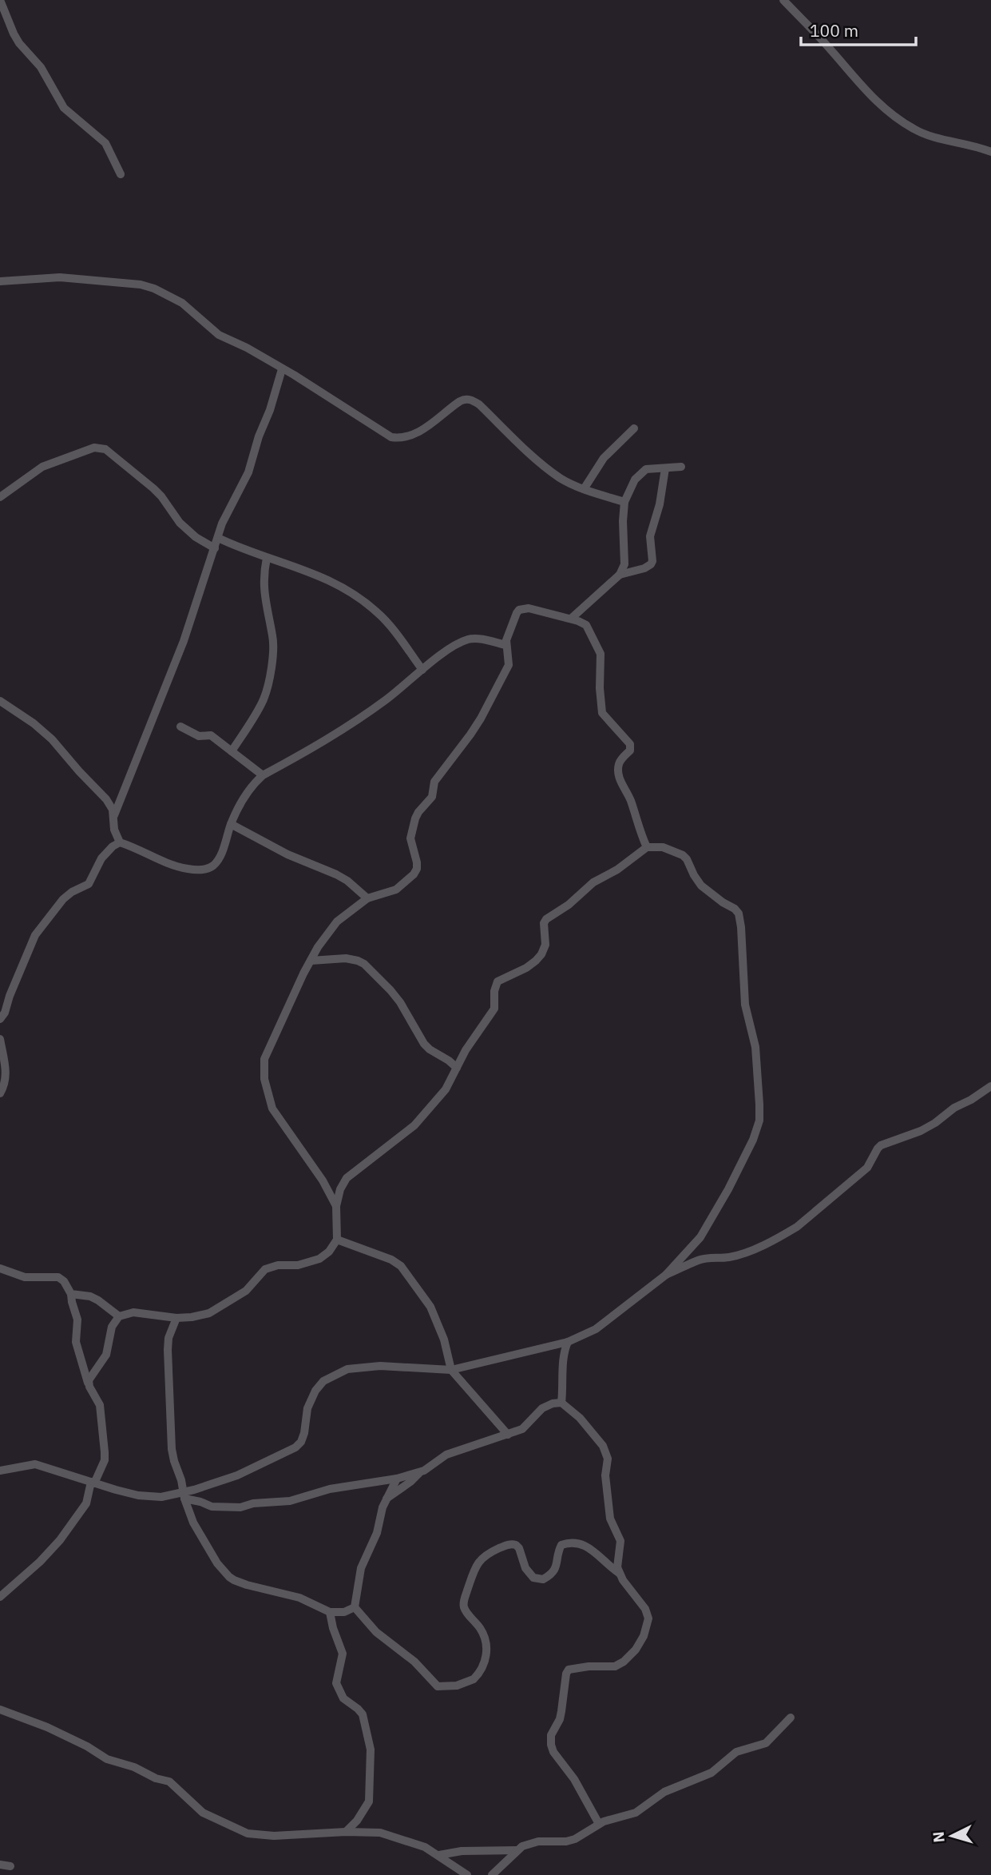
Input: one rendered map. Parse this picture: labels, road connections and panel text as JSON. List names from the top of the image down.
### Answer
{
  "scale_bar": "100 m",
  "north": "left"
}
